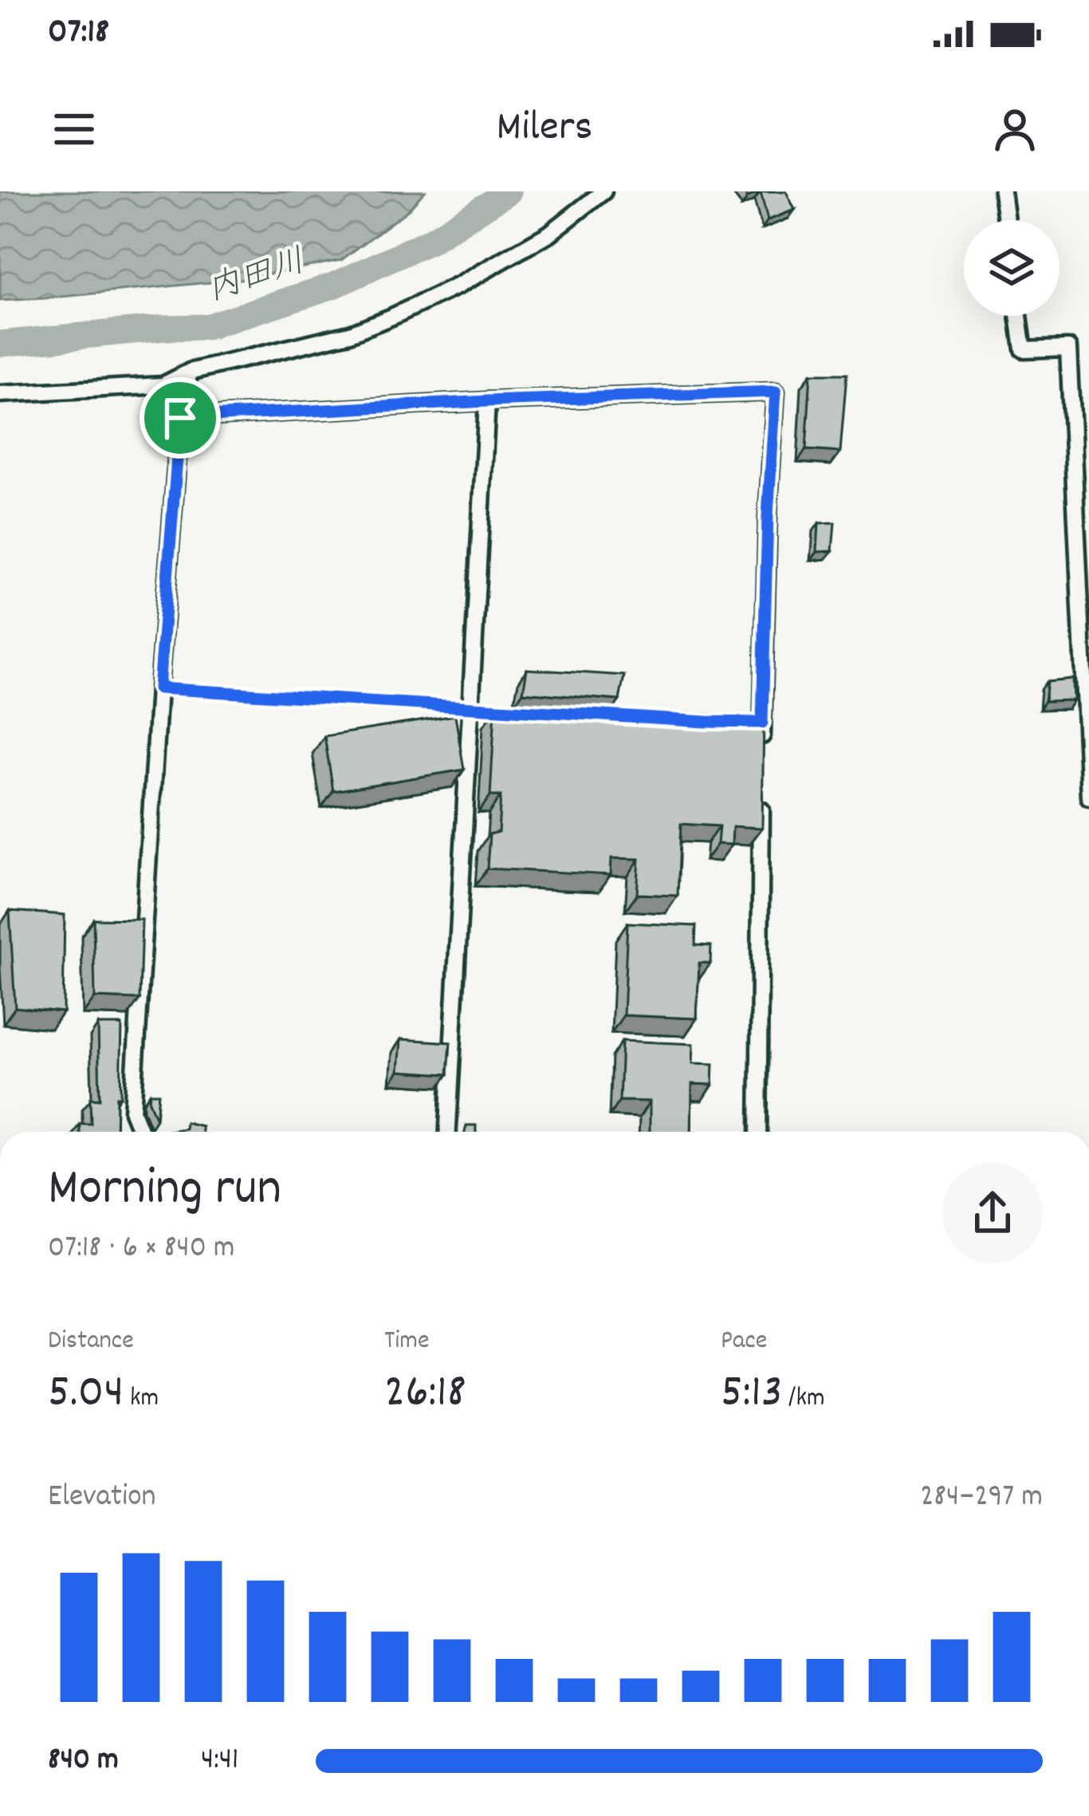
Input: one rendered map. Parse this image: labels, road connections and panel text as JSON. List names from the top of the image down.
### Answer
{
  "water": ["内田川"],
  "page": {
    "status": "07:18",
    "header": "Milers",
    "heading": ["Morning run", "07:18 · 6 × 840 m"],
    "stats": [
      ["Distance", "5.04 km"],
      ["Time", "26:18"],
      ["Pace", "5:13 /km"]
    ],
    "chart": ["Elevation", "284–297 m"],
    "list": [
      {
        "name": "840 m",
        "note": "4:41"
      }
    ]
  }
}
